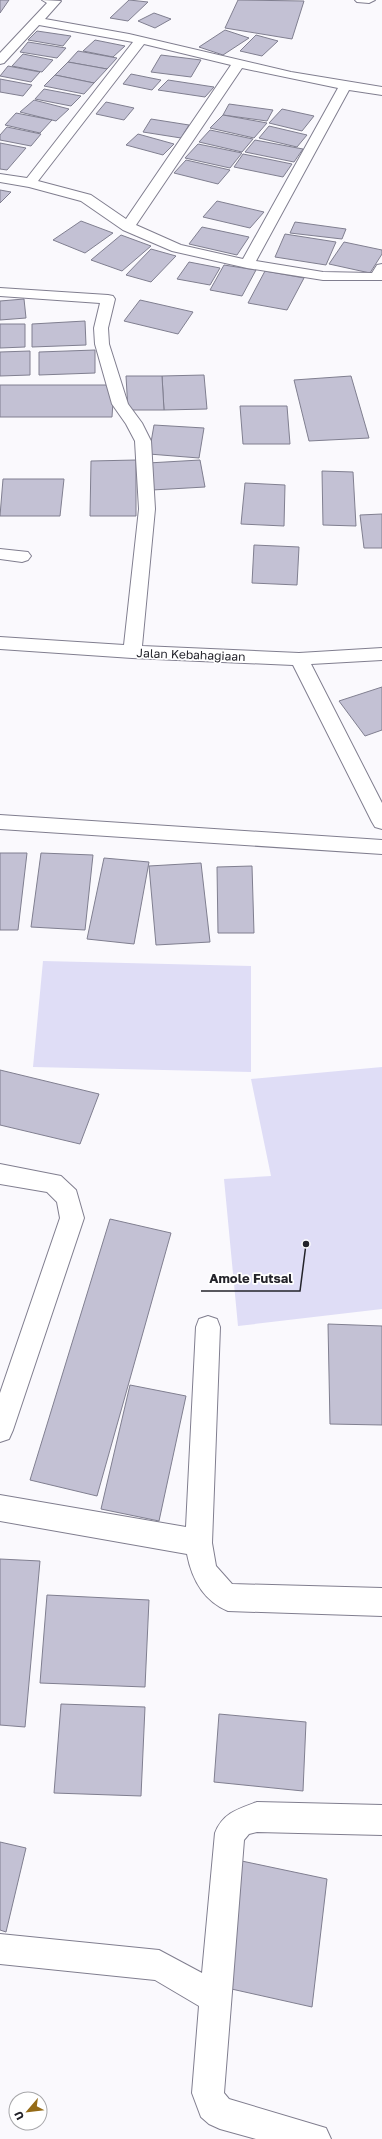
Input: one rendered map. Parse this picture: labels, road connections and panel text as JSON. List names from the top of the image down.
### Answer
{
  "streets": {
    "street": ["Jalan Kebahagiaan"]
  },
  "places": ["Amole Futsal"],
  "north": "bottom left"
}
